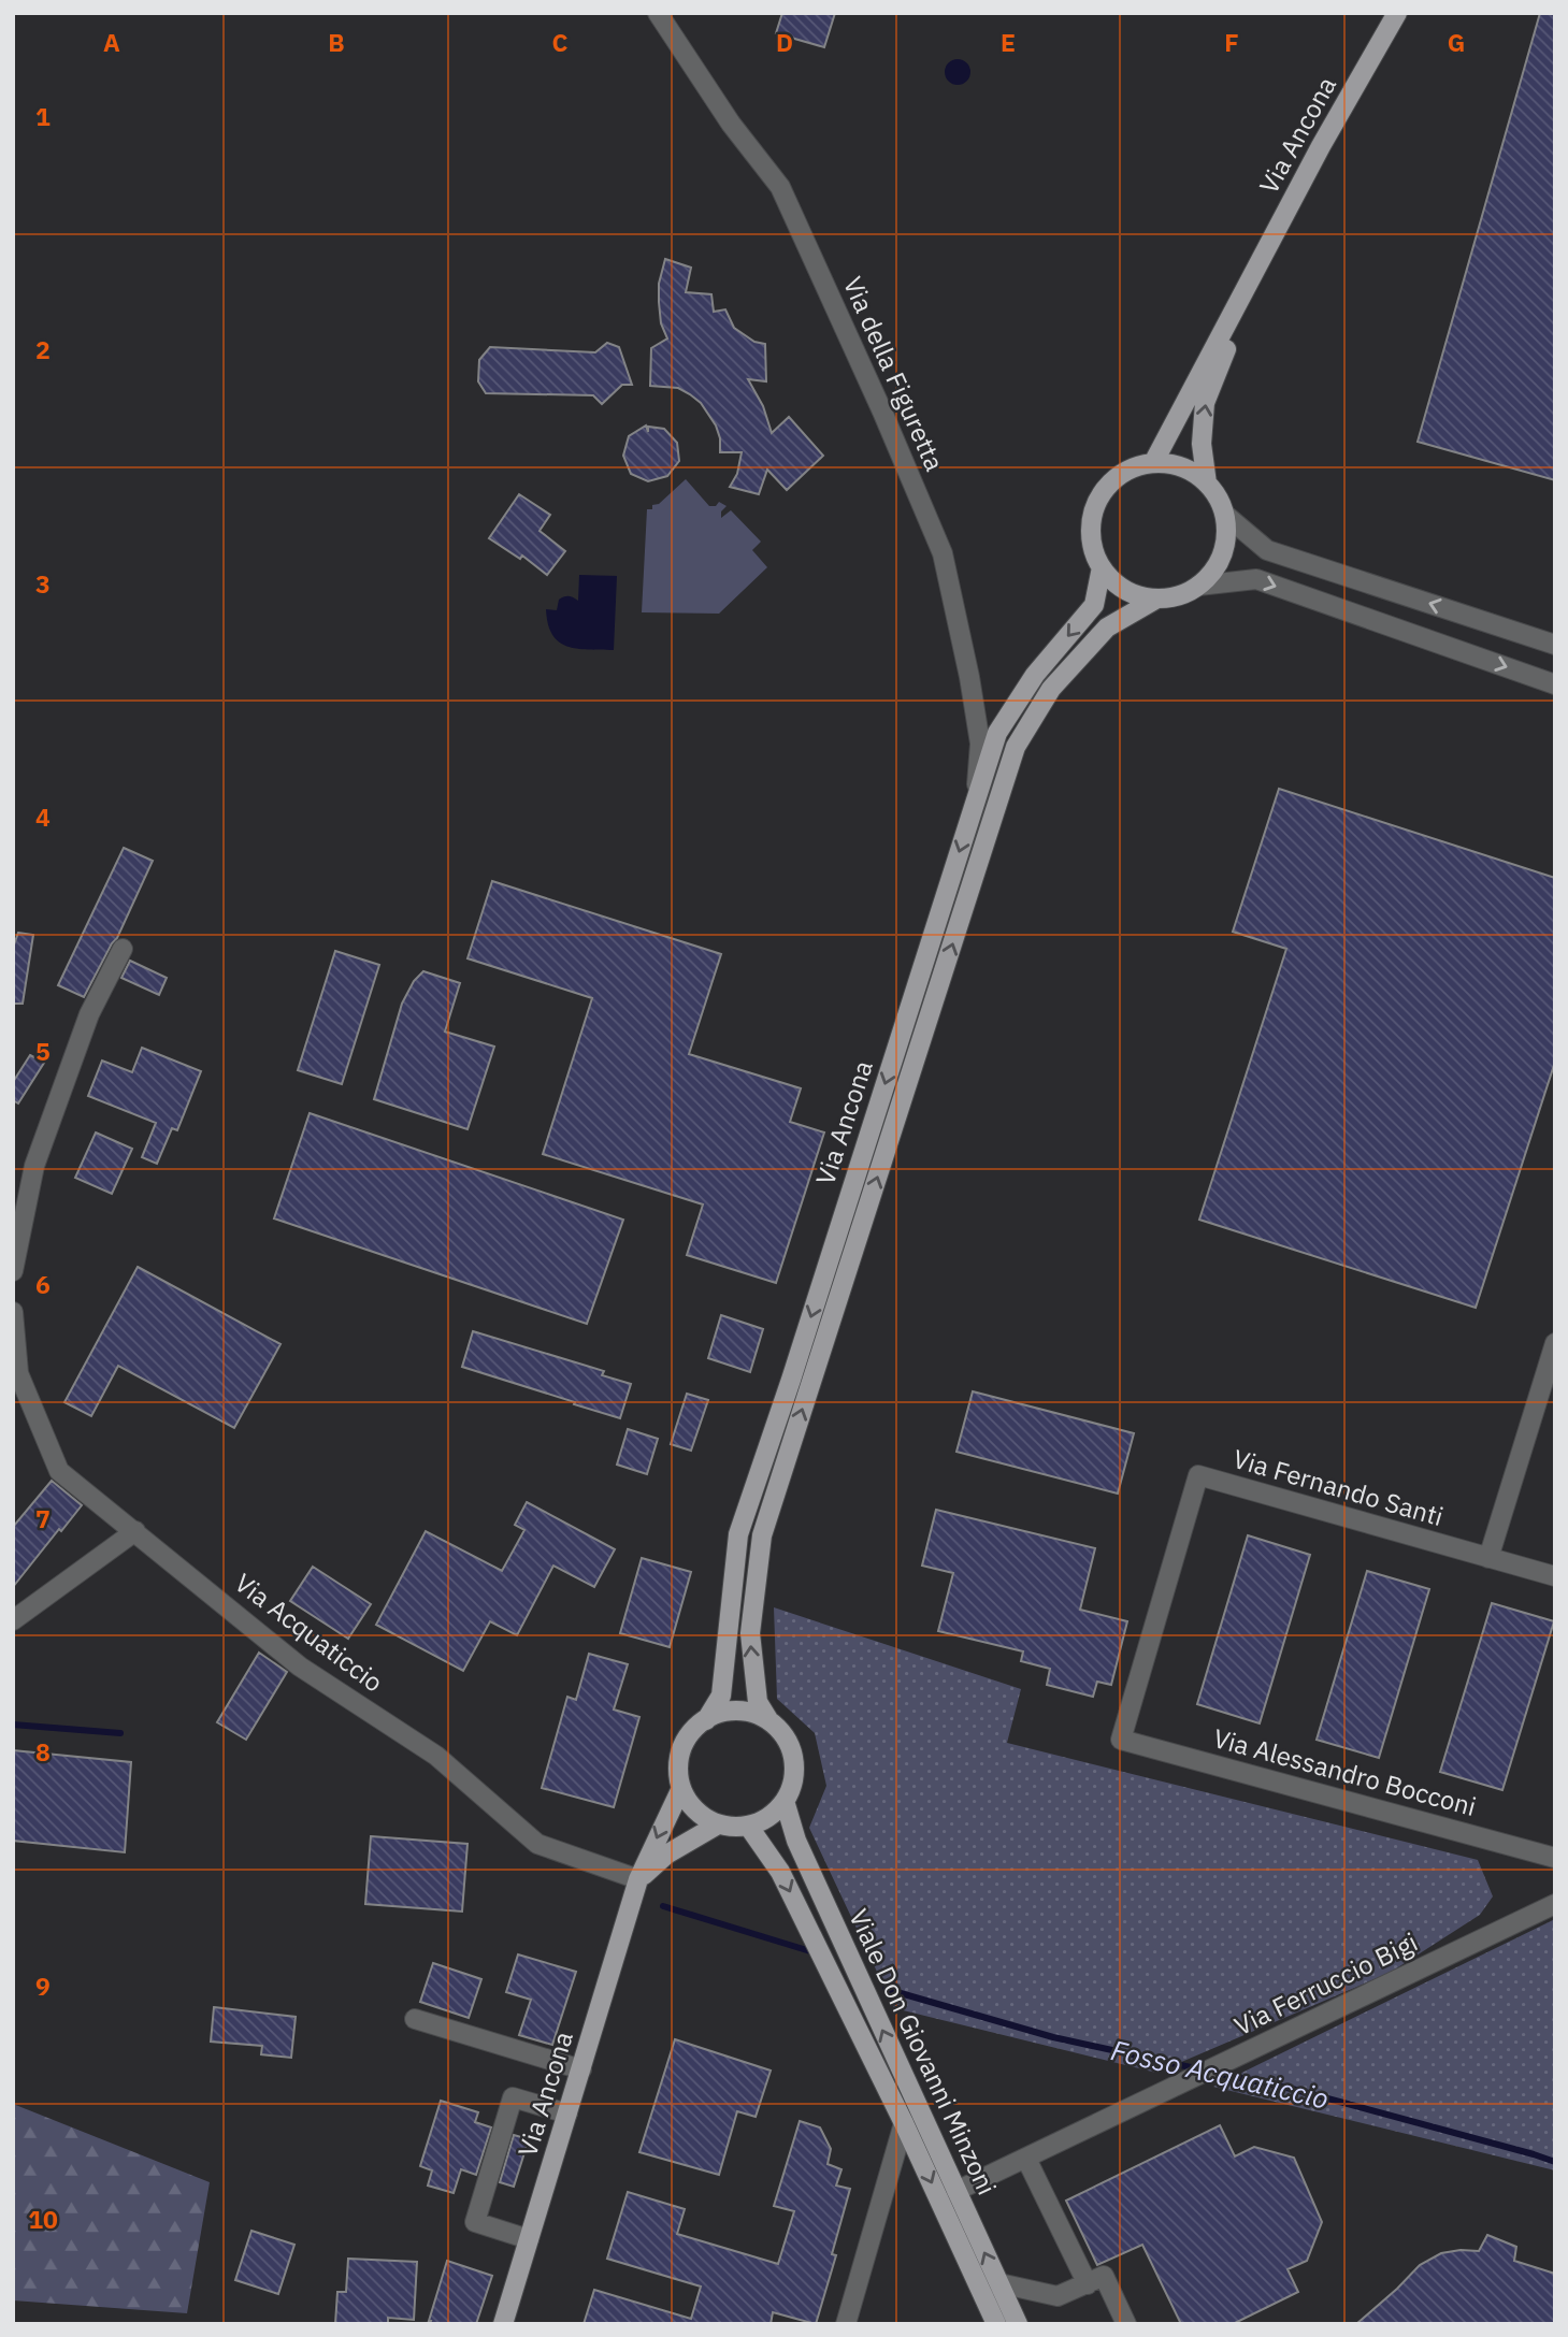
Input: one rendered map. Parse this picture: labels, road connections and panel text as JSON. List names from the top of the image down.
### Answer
{
  "streets": {
    "main road": ["Via Ancona", "Viale Don Giovanni Minzoni"],
    "street": [
      "Via della Figuretta",
      "Via Fernando Santi",
      "Via Acquaticcio",
      "Via Alessandro Bocconi",
      "Via Ferruccio Bigi"
    ]
  },
  "crossings": [
    ["Via Ancona", "Via della Figuretta"],
    ["Via Ancona", "Via Acquaticcio"],
    ["Via Ancona", "Viale Don Giovanni Minzoni"],
    ["Via Fernando Santi", "Via Alessandro Bocconi"],
    ["Via Ferruccio Bigi", "Viale Don Giovanni Minzoni"]
  ],
  "water": ["Fosso Acquaticcio"],
  "grid": {
    "columns": [
      "A",
      "B",
      "C",
      "D",
      "E",
      "F",
      "G"
    ],
    "rows": [
      "1",
      "2",
      "3",
      "4",
      "5",
      "6",
      "7",
      "8",
      "9",
      "10"
    ]
  }
}
